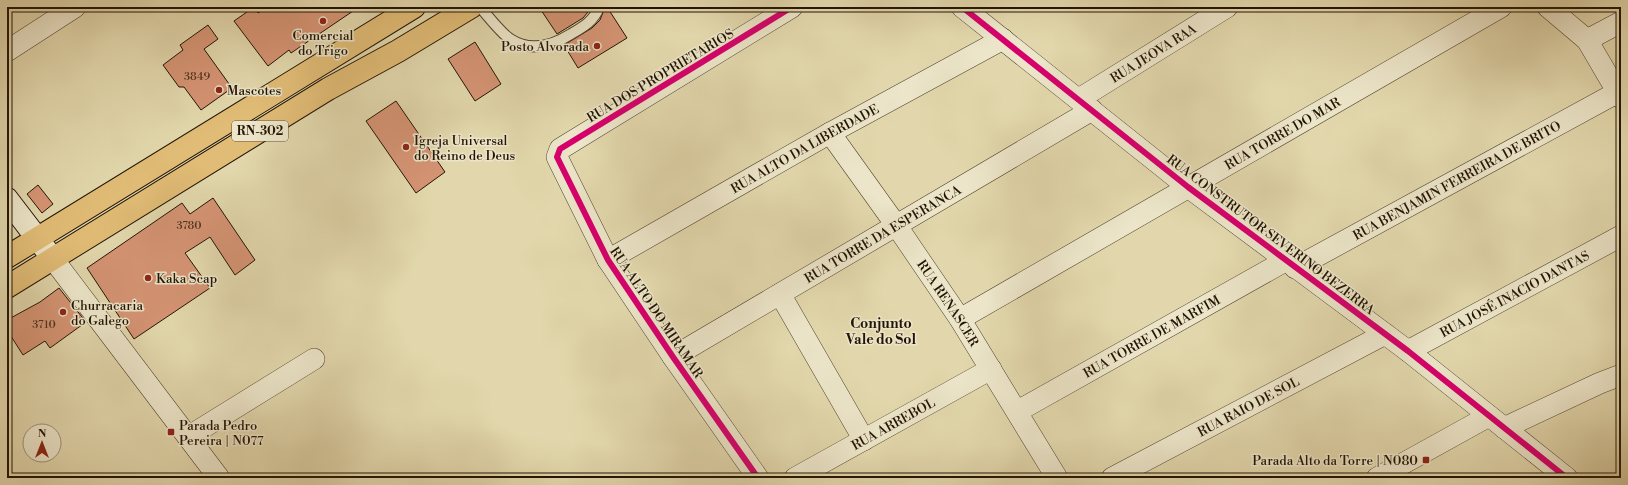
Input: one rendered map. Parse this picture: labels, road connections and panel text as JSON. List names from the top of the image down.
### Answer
{
  "streets": {
    "main road": ["RN-302"],
    "street": [
      "RUA JEOVA RAA",
      "RUA DOS PROPRIETARIOS",
      "RUA TORRE DO MAR",
      "RUA ALTO DA LIBERDADE",
      "RUA BENJAMIN FERREIRA DE BRITO",
      "RUA TORRE DA ESPERANCA",
      "RUA CONSTRUTOR SEVERINO BEZERRA",
      "RUA JOSÉ INACIO DANTAS",
      "RUA RENASCER",
      "RUA ALTO DO MIRAMAR",
      "RUA TORRE DE MARFIM",
      "RUA RAIO DE SOL",
      "RUA ARREBOL"
    ]
  },
  "crossings": [
    ["RUA JEOVA RAA", "RUA TORRE DA ESPERANCA"],
    ["RUA JEOVA RAA", "RUA CONSTRUTOR SEVERINO BEZERRA"],
    ["RUA DOS PROPRIETARIOS", "RUA ALTO DO MIRAMAR"],
    ["RUA TORRE DO MAR", "RUA CONSTRUTOR SEVERINO BEZERRA"],
    ["RUA TORRE DO MAR", "RUA RENASCER"],
    ["RUA ALTO DA LIBERDADE", "RUA CONSTRUTOR SEVERINO BEZERRA"],
    ["RUA ALTO DA LIBERDADE", "RUA RENASCER"],
    ["RUA ALTO DA LIBERDADE", "RUA ALTO DO MIRAMAR"],
    ["RUA BENJAMIN FERREIRA DE BRITO", "RUA CONSTRUTOR SEVERINO BEZERRA"],
    ["RUA BENJAMIN FERREIRA DE BRITO", "RUA TORRE DE MARFIM"],
    ["RUA TORRE DA ESPERANCA", "RUA CONSTRUTOR SEVERINO BEZERRA"],
    ["RUA TORRE DA ESPERANCA", "RUA RENASCER"],
    ["RUA TORRE DA ESPERANCA", "RUA ALTO DO MIRAMAR"],
    ["RUA CONSTRUTOR SEVERINO BEZERRA", "RUA JOSÉ INACIO DANTAS"],
    ["RUA CONSTRUTOR SEVERINO BEZERRA", "RUA TORRE DE MARFIM"],
    ["RUA CONSTRUTOR SEVERINO BEZERRA", "RUA RAIO DE SOL"],
    ["RUA RENASCER", "RUA TORRE DE MARFIM"],
    ["RUA RENASCER", "RUA ARREBOL"]
  ],
  "districts": ["Conjunto Vale do Sol"],
  "places": {
    "other": [
      "Comercial do Trigo",
      "Posto Alvorada",
      "Mascotes",
      "Igreja Universal do Reino de Deus",
      "Kaka Scap",
      "Churracaria do Galego"
    ],
    "transit": ["Parada Pedro Pereira | N077", "Parada Alto da Torre | N080"]
  },
  "house_numbers": ["3849", "3780", "3710"],
  "north": "top"
}
